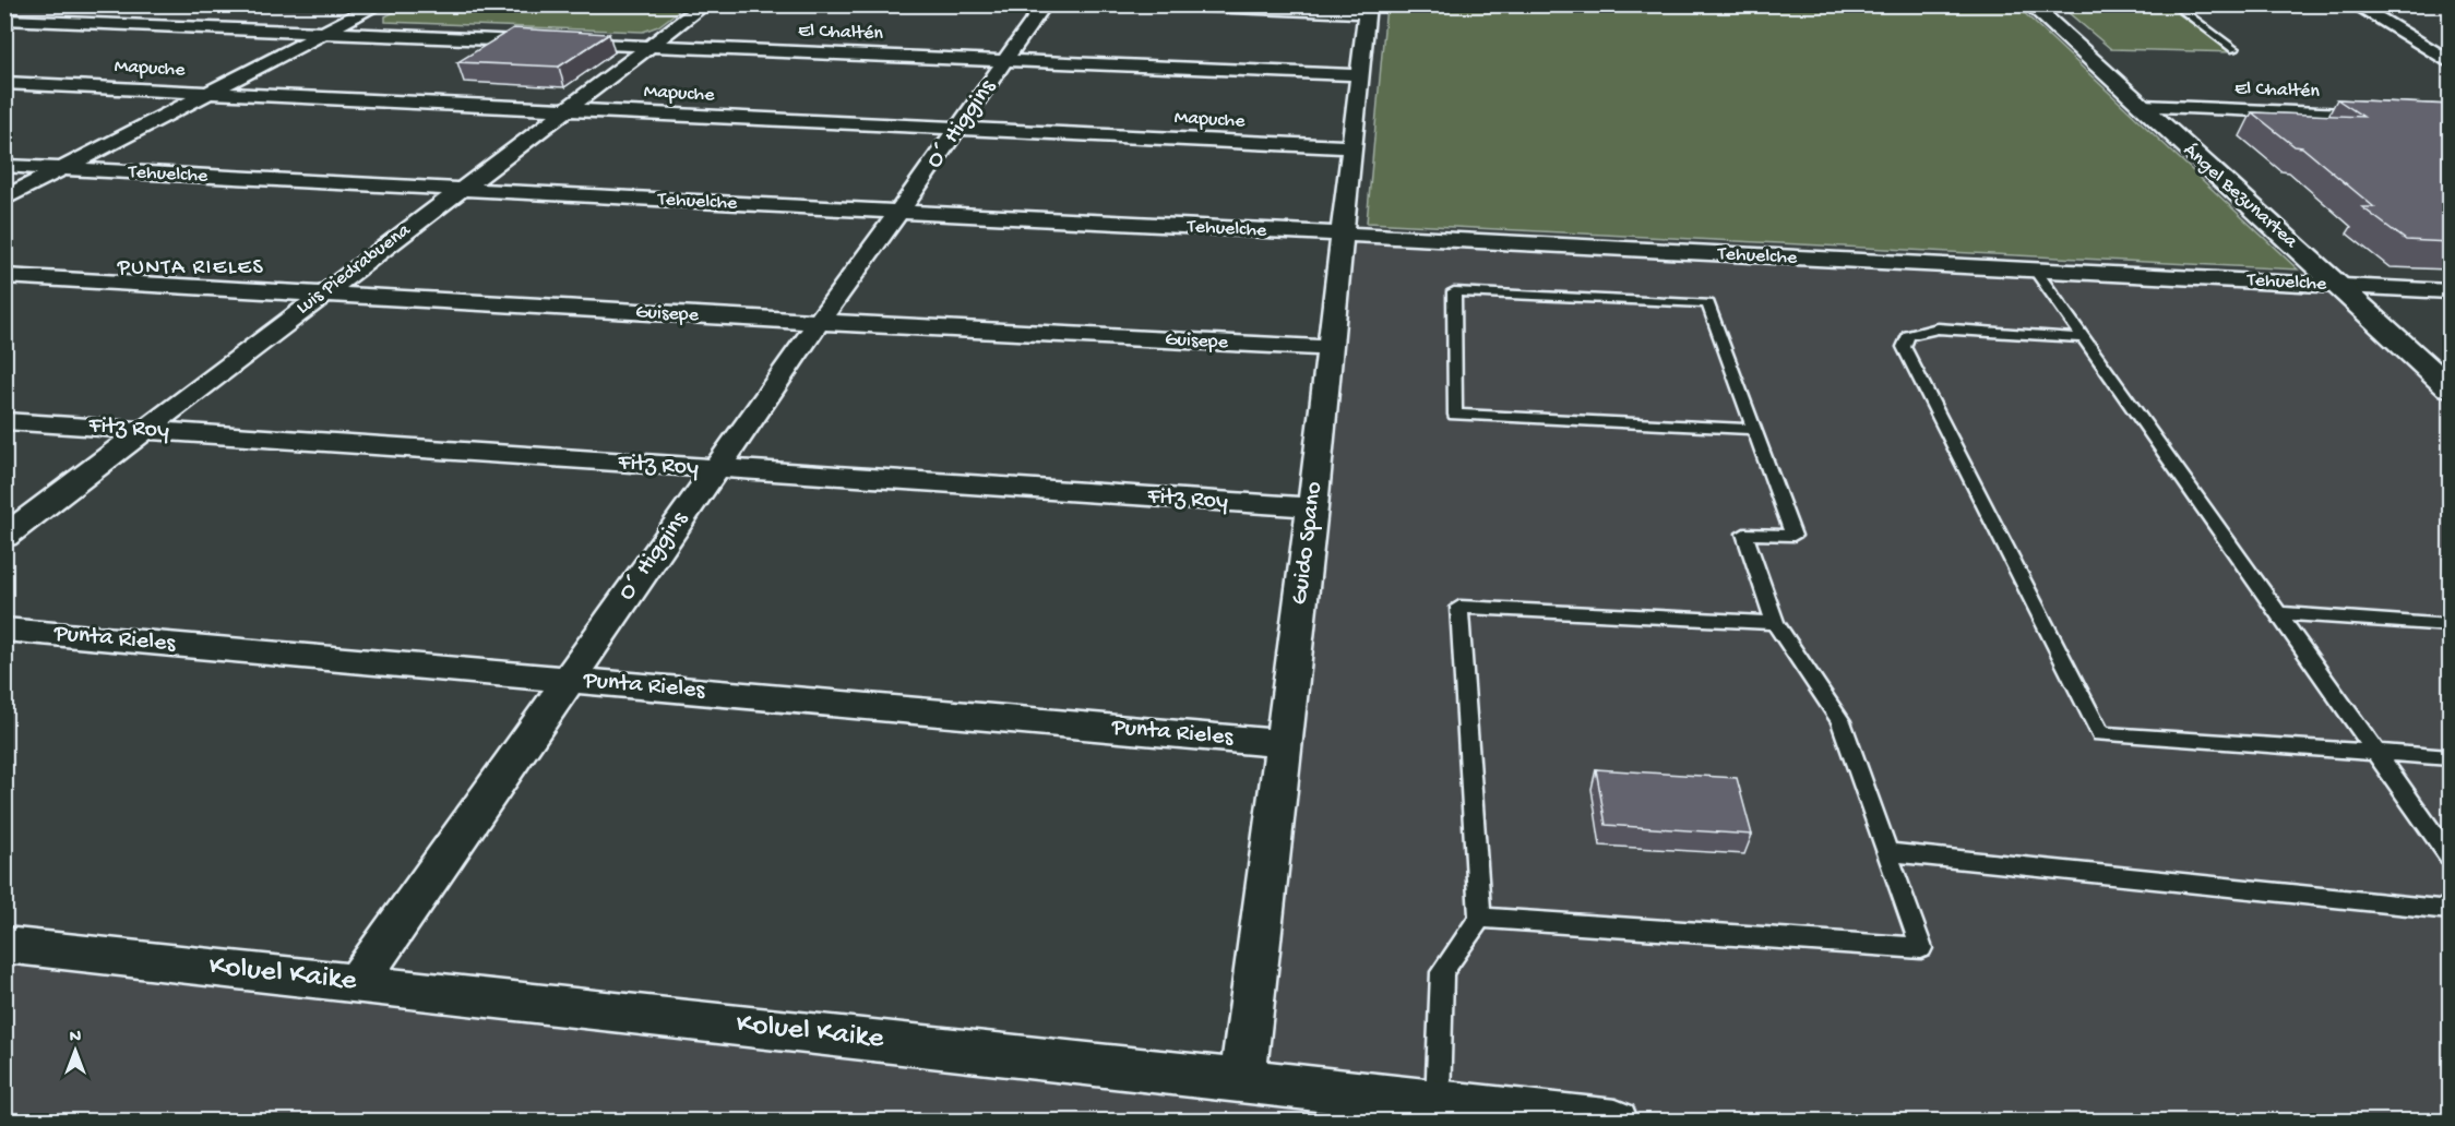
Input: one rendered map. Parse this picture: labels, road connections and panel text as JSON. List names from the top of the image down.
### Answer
{
  "streets": {
    "street": [
      "El Chaltén",
      "Mapuche",
      "O´ Higgins",
      "Tehuelche",
      "Ángel Bezunartea",
      "Luis Piedrabuena",
      "Guisepe",
      "Fitz Roy",
      "Guido Spano",
      "Punta Rieles",
      "Koluel Kaike"
    ]
  },
  "crossings": [
    ["El Chaltén", "O´ Higgins"],
    ["El Chaltén", "Ángel Bezunartea"],
    ["El Chaltén", "Luis Piedrabuena"],
    ["El Chaltén", "Guido Spano"],
    ["Mapuche", "O´ Higgins"],
    ["Mapuche", "Luis Piedrabuena"],
    ["Mapuche", "Guido Spano"],
    ["O´ Higgins", "Tehuelche"],
    ["O´ Higgins", "Guisepe"],
    ["O´ Higgins", "Fitz Roy"],
    ["O´ Higgins", "Punta Rieles"],
    ["O´ Higgins", "Koluel Kaike"],
    ["Tehuelche", "Ángel Bezunartea"],
    ["Tehuelche", "Luis Piedrabuena"],
    ["Tehuelche", "Guido Spano"],
    ["Luis Piedrabuena", "Guisepe"],
    ["Luis Piedrabuena", "Fitz Roy"],
    ["Guisepe", "Guido Spano"],
    ["Fitz Roy", "Guido Spano"],
    ["Guido Spano", "Punta Rieles"],
    ["Guido Spano", "Koluel Kaike"]
  ],
  "districts": ["PUNTA RIELES"],
  "north": "top"
}
